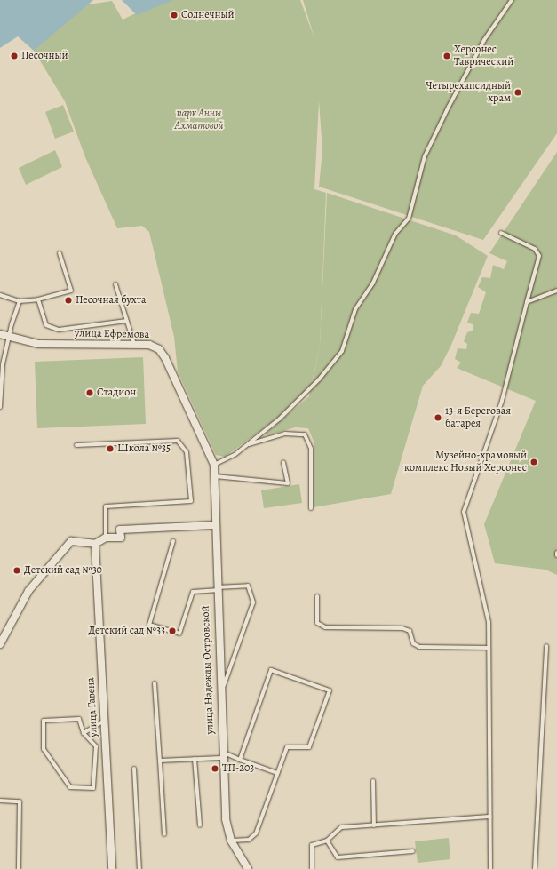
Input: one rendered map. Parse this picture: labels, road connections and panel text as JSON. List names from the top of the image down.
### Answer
{
  "streets": {
    "street": ["улица Ефремова", "улица Надежды Островской", "улица Гавена"]
  },
  "crossings": [
    ["улица Ефремова", "улица Надежды Островской"]
  ],
  "parks": ["парк Анны Ахматовой"],
  "places": [
    "Солнечный",
    "Песочный",
    "Херсонес Таврический",
    "Четырехапсидный храм",
    "Песочная бухта",
    "Стадион",
    "13-я Береговая батарея",
    "Школа №35",
    "Музейно-храмовый комплекс Новый Херсонес",
    "Детский сад №30",
    "Детский сад №33",
    "ТП-203"
  ]
}
